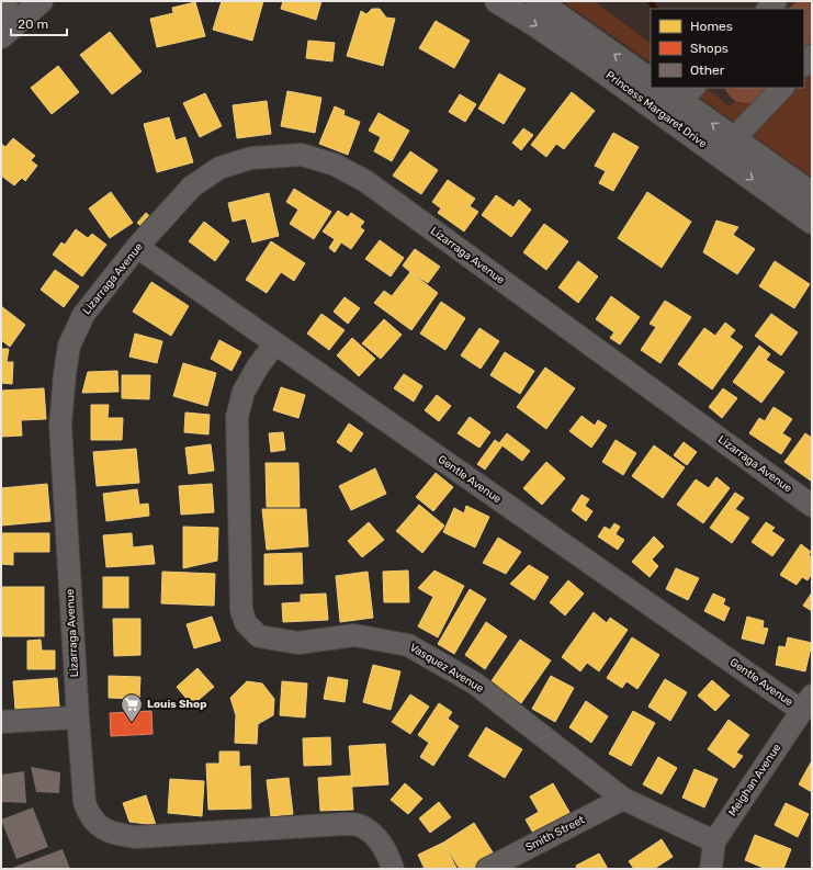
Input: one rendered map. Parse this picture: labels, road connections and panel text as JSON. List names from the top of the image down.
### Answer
{
  "streets": {
    "main road": ["Princess Margaret Drive"],
    "street": [
      "Lizarraga Avenue",
      "Gentle Avenue",
      "Vasquez Avenue",
      "Meighan Avenue",
      "Smith Street"
    ]
  },
  "crossings": [
    ["Lizarraga Avenue", "Gentle Avenue"],
    ["Gentle Avenue", "Vasquez Avenue"],
    ["Gentle Avenue", "Meighan Avenue"],
    ["Vasquez Avenue", "Meighan Avenue"],
    ["Vasquez Avenue", "Smith Street"]
  ],
  "places": {
    "supermarket": ["Louis Shop"]
  },
  "legend": ["Homes", "Shops", "Other"],
  "scale_bar": "20 m"
}
